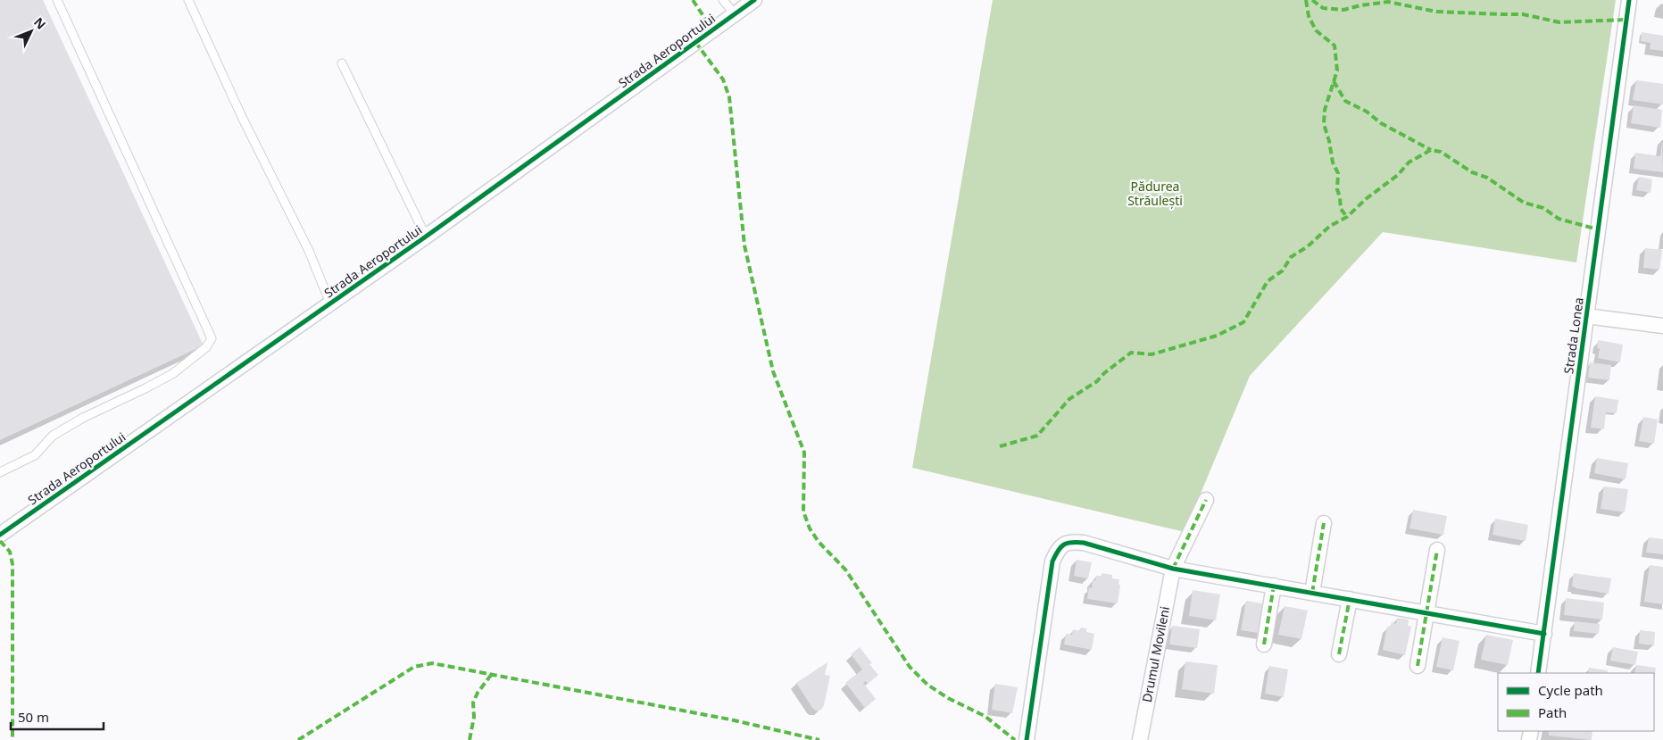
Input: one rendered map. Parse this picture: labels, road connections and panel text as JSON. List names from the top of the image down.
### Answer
{
  "streets": {
    "street": ["Strada Aeroportului", "Strada Lonea", "Drumul Movileni"]
  },
  "parks": ["Pădurea Străulești"],
  "legend": ["Cycle path", "Path"],
  "scale_bar": "50 m",
  "north": "top right"
}
